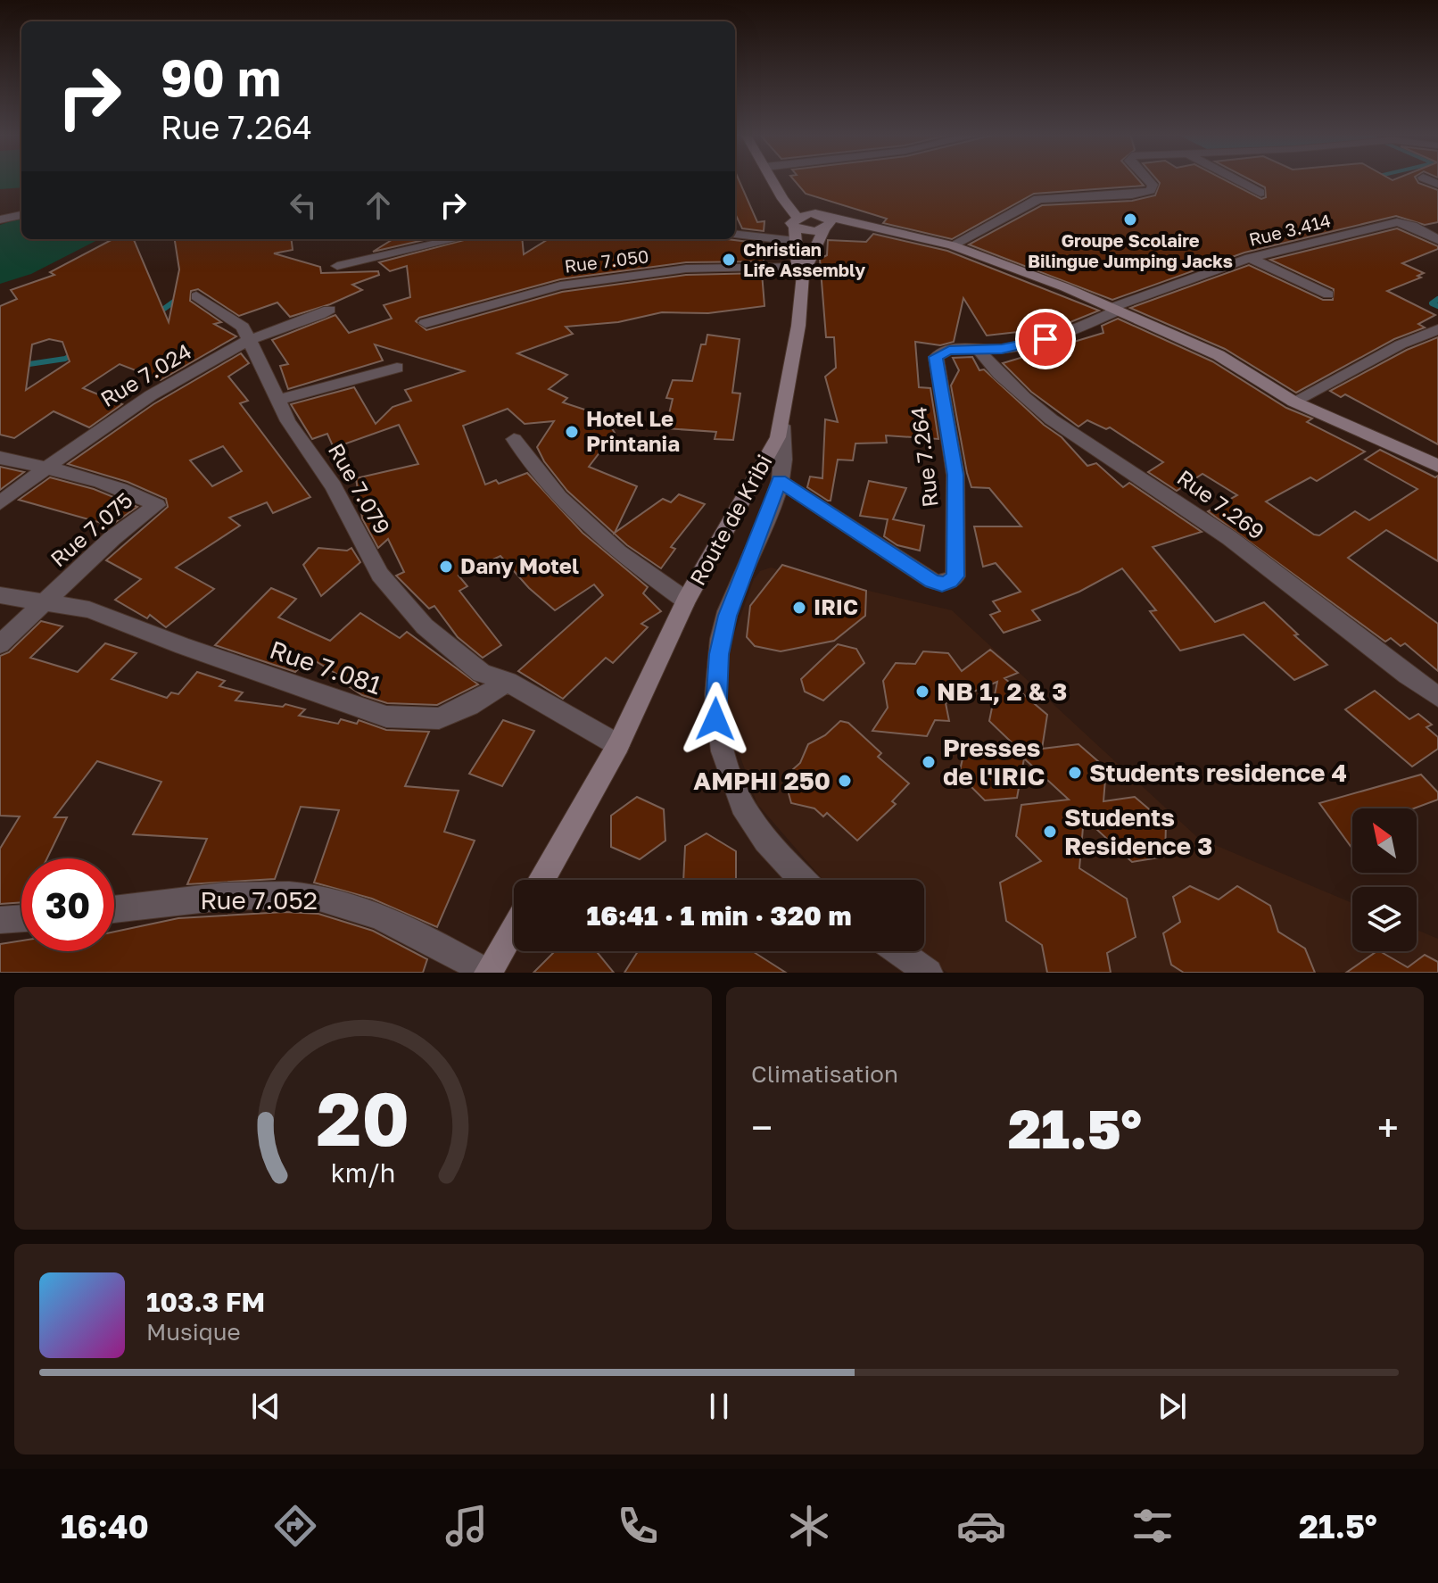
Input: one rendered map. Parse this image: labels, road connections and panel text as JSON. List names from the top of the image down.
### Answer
{
  "streets": {
    "main road": ["Route de Kribi"],
    "street": [
      "Rue 3.414",
      "Rue 7.050",
      "Rue 7.024",
      "Rue 7.264",
      "Rue 7.079",
      "Rue 7.269",
      "Rue 7.075",
      "Rue 7.081",
      "Rue 7.052"
    ]
  },
  "crossings": [
    ["Rue 3.414", "Rue 7.264"],
    ["Rue 7.050", "Route de Kribi"],
    ["Rue 7.024", "Rue 7.079"],
    ["Rue 7.024", "Rue 7.075"],
    ["Rue 7.264", "Rue 7.269"],
    ["Rue 7.079", "Rue 7.081"],
    ["Rue 7.075", "Rue 7.081"]
  ],
  "places": [
    "Groupe Scolaire Bilingue Jumping Jacks",
    "Christian Life Assembly",
    "Hotel Le Printania",
    "Dany Motel",
    "IRIC",
    "NB 1, 2 & 3",
    "Presses de l'IRIC",
    "Students residence 4",
    "AMPHI 250",
    "Students Residence 3"
  ],
  "north": "top left",
  "page": {
    "turn": ["90 m", "Rue 7.264"],
    "limit": "30",
    "trip": "16:41 · 1 min · 320 m",
    "tile": "Climatisation",
    "heat": ["−", "21.5°", "+"],
    "song": ["103.3 FM", "Musique"],
    "tabs": ["16:40", "21.5°"],
    "gauge": ["20", "km/h"]
  }
}
